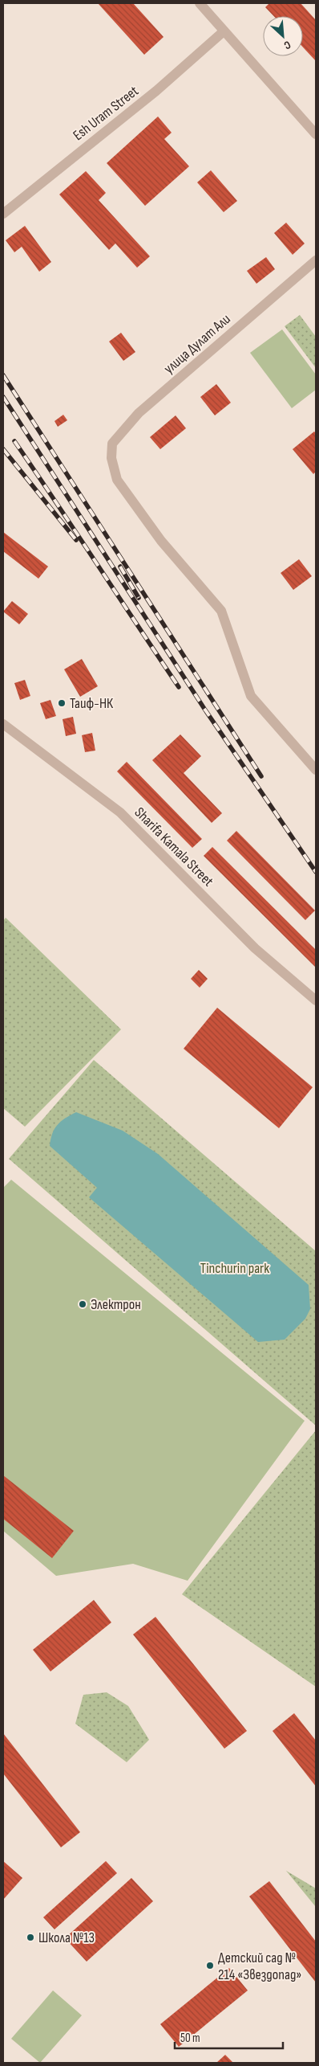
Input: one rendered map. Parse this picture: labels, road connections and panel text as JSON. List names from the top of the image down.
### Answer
{
  "streets": {
    "street": ["Esh Uram Street", "улица Дулат Али", "Sharifa Kamala Street"]
  },
  "parks": ["Tinchurin park"],
  "places": [
    "Таиф-НК",
    "Электрон",
    "Школа №13",
    "Детский сад № 214 «Звездопад»"
  ],
  "scale_bar": "50 m",
  "north": "bottom right"
}
